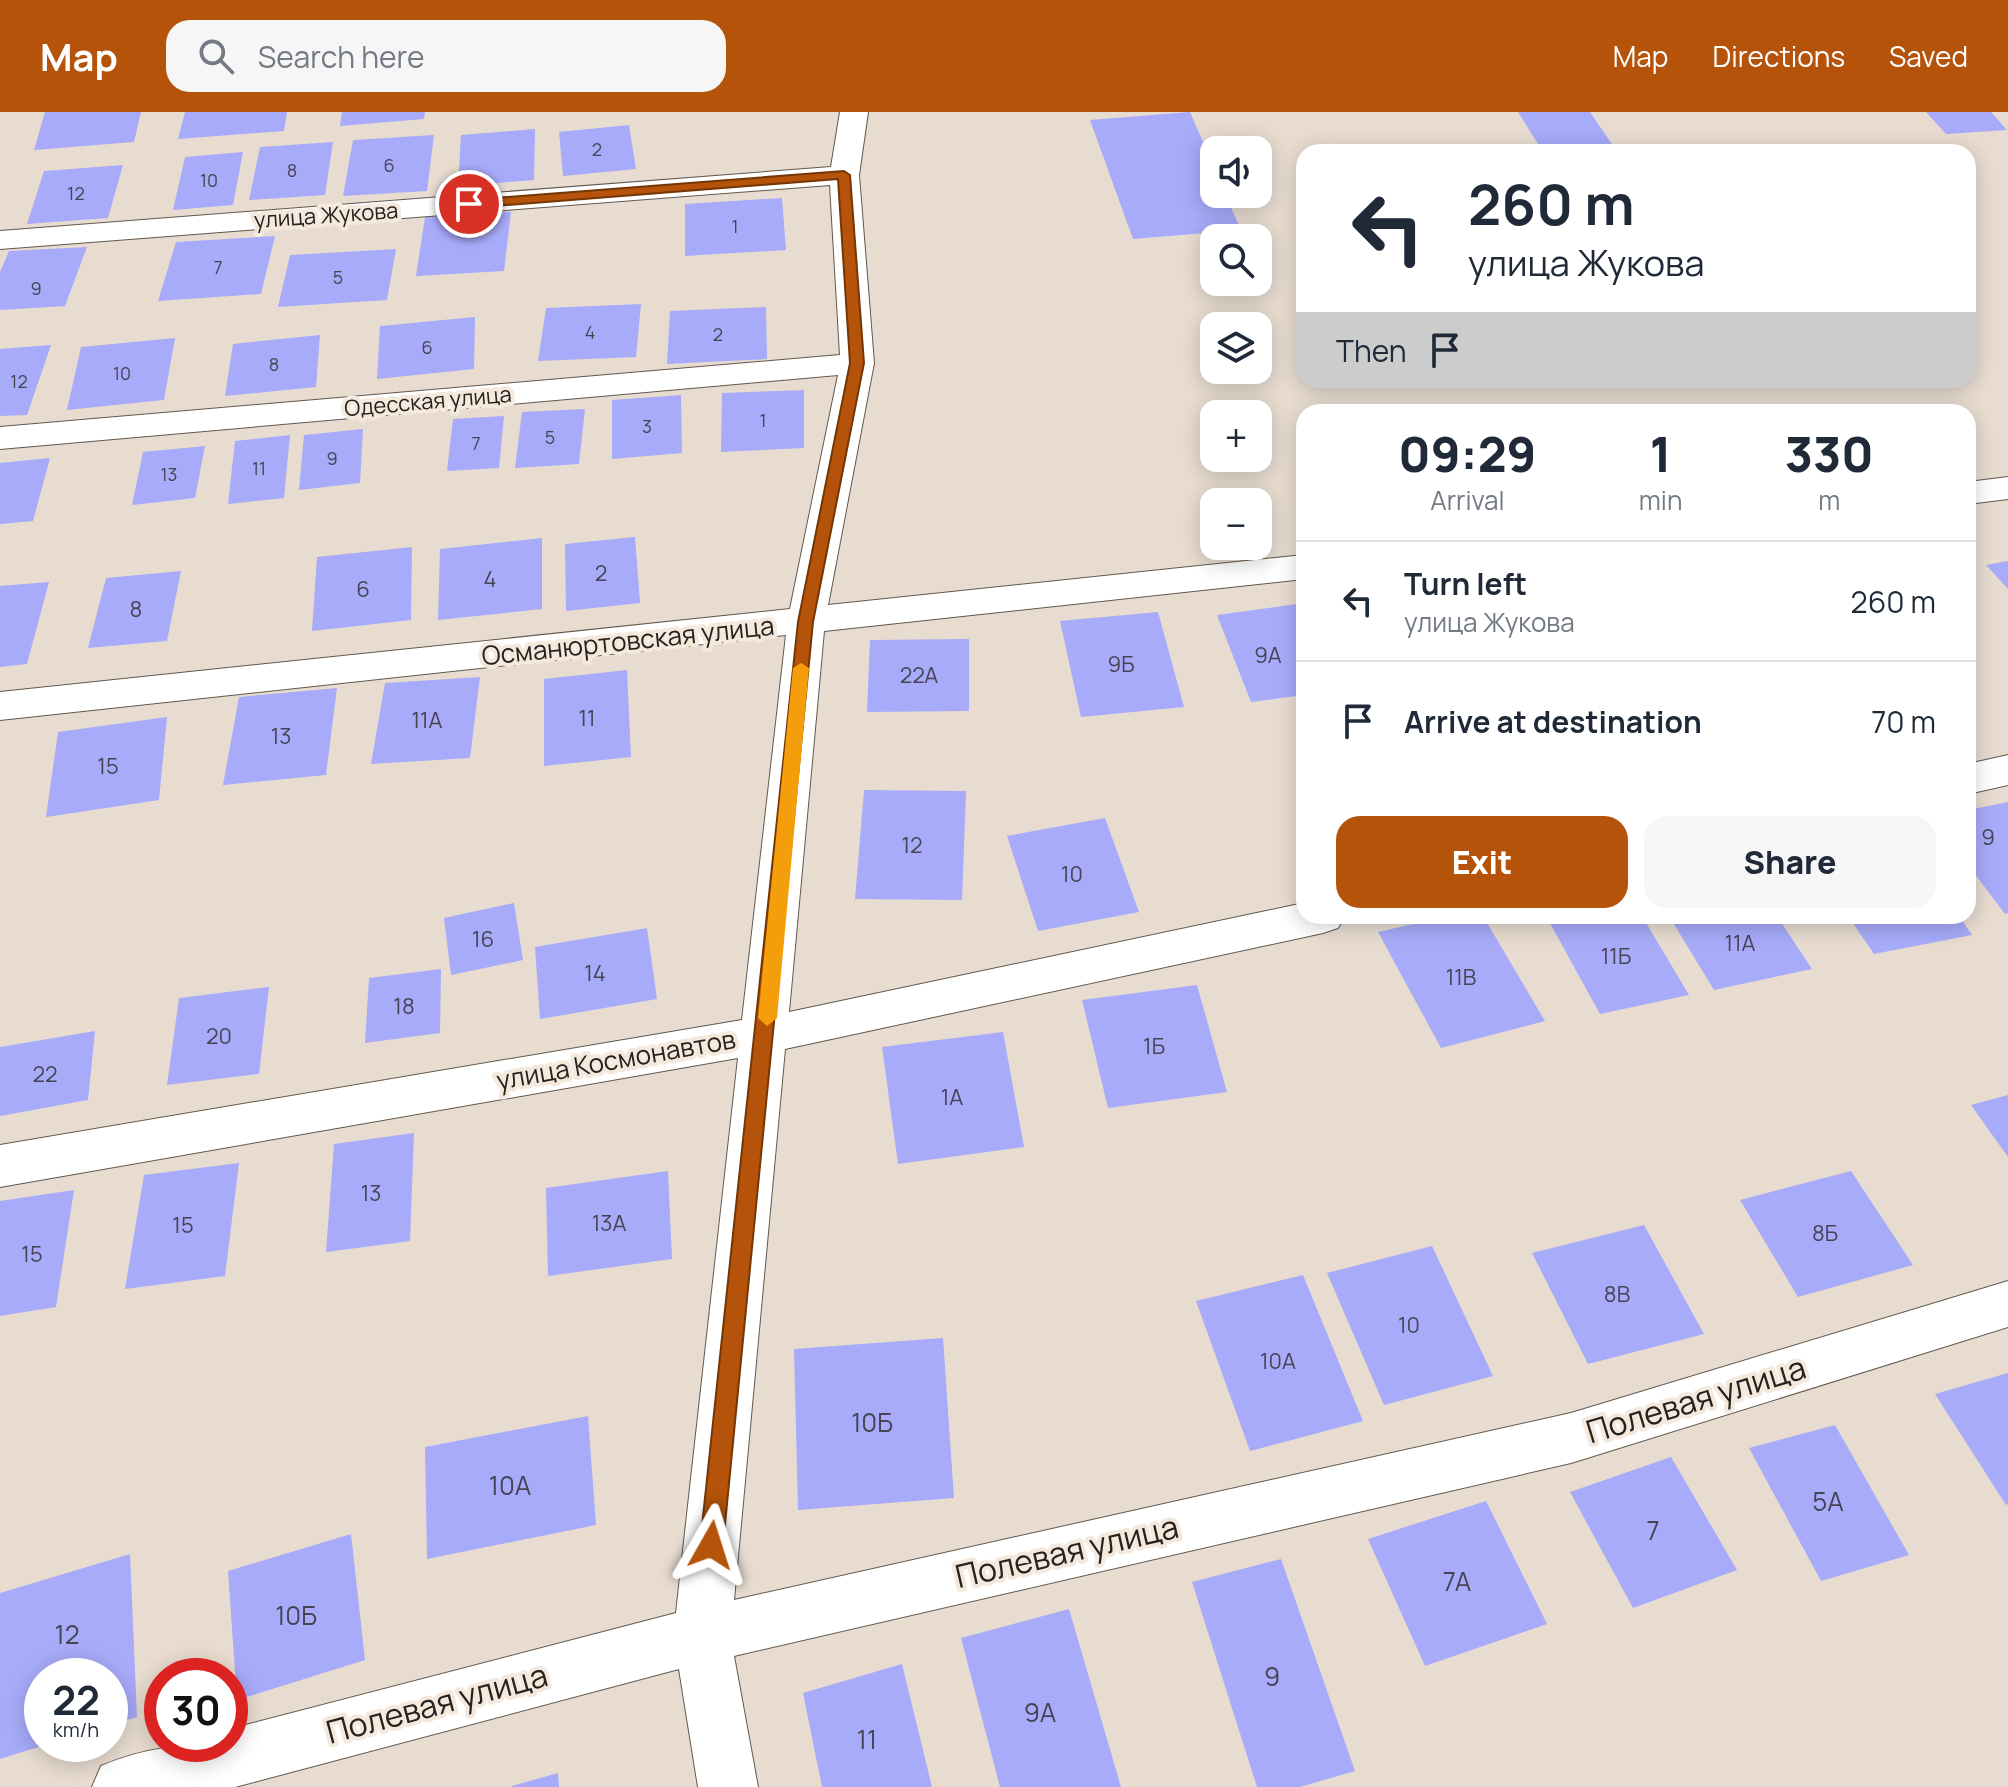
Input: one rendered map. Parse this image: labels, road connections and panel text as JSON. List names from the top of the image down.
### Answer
{
  "streets": {
    "street": [
      "улица Жукова",
      "Одесская улица",
      "Османюртовская улица",
      "улица Космонавтов",
      "Полевая улица"
    ]
  },
  "house_numbers": [
    "2",
    "6",
    "8",
    "10",
    "12",
    "1",
    "7",
    "5",
    "9",
    "4",
    "2",
    "6",
    "8",
    "10",
    "12",
    "1",
    "3",
    "5",
    "7",
    "9",
    "11",
    "13",
    "2",
    "4",
    "6",
    "8",
    "9А",
    "9Б",
    "22А",
    "11",
    "11А",
    "13",
    "15",
    "9",
    "12",
    "10",
    "16",
    "11А",
    "11Б",
    "14",
    "11В",
    "18",
    "20",
    "1Б",
    "22",
    "1А",
    "13",
    "13А",
    "15",
    "8Б",
    "15",
    "8В",
    "10",
    "10А",
    "10Б",
    "10А",
    "5А",
    "7",
    "7А",
    "10Б",
    "12",
    "9",
    "9А",
    "11"
  ],
  "page": {
    "header": "Map",
    "search": "Search here",
    "nav": ["Map", "Directions", "Saved"],
    "map_buttons": ["+", "−"],
    "turn": ["260 m", "улица Жукова"],
    "then": "Then",
    "eta": [
      "09:29",
      "Arrival",
      "1",
      "min",
      "330",
      "m"
    ],
    "list": [
      {
        "name": "Turn left",
        "note": "улица Жукова",
        "value": "260 m"
      },
      {
        "name": "Arrive at destination",
        "value": "70 m"
      }
    ],
    "buttons": ["Exit", "Share"],
    "speed": "22 km/h",
    "limit": "30"
  }
}
